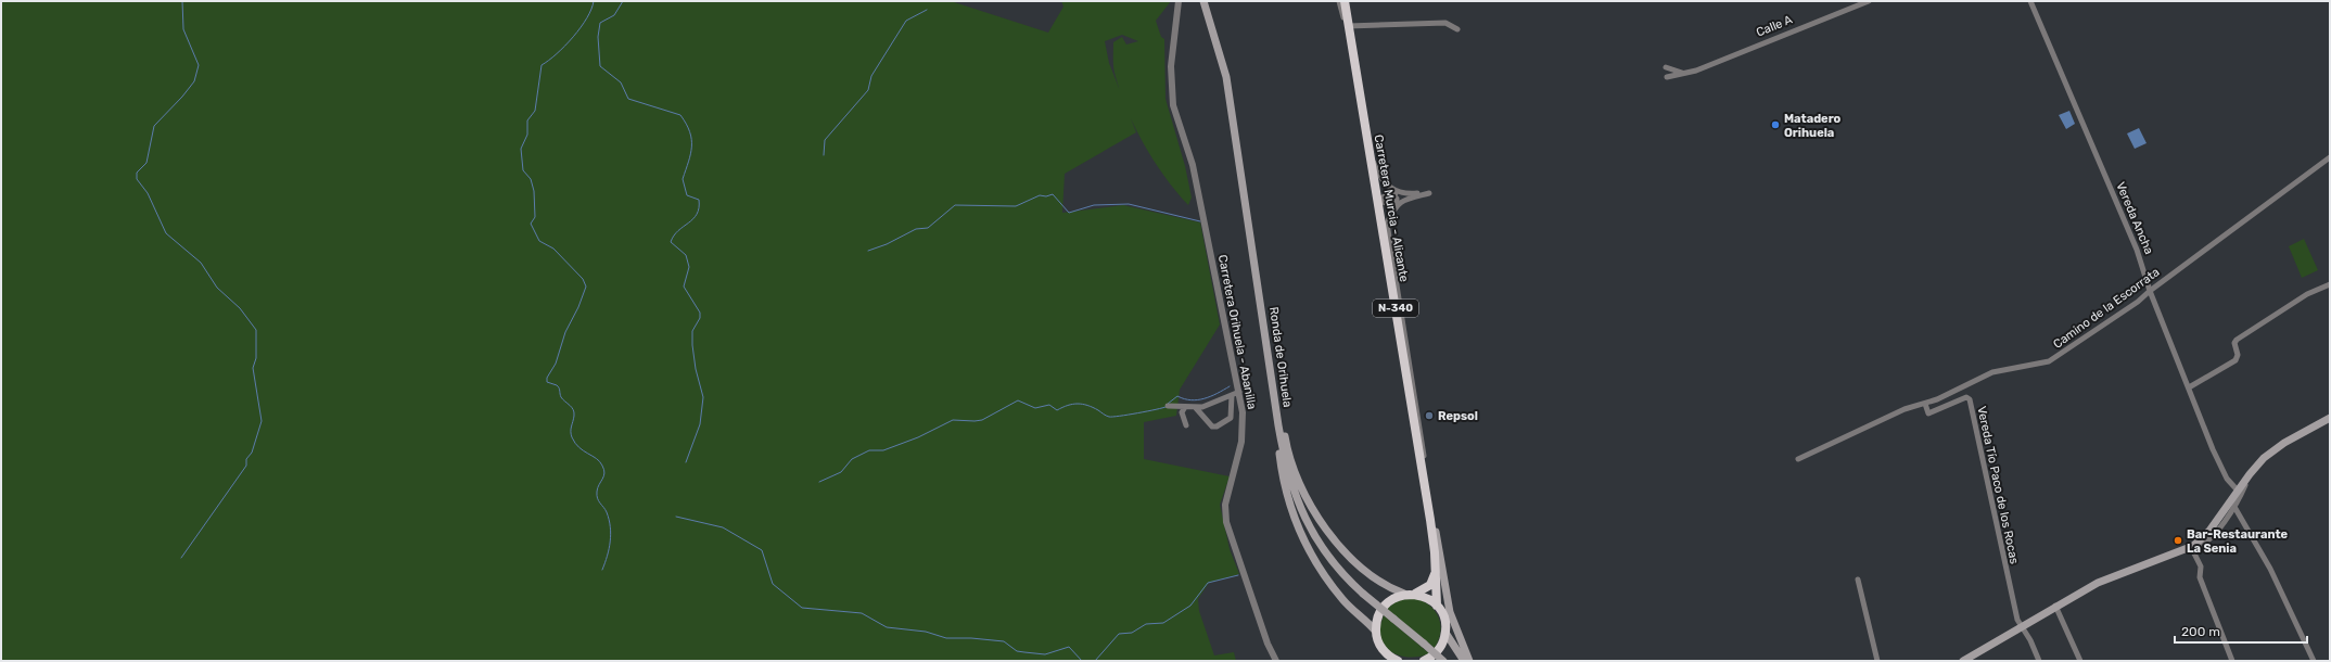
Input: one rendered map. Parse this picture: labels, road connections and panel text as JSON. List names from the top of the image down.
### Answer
{
  "streets": {
    "highway": ["Carretera Murcia - Alicante", "N-340"],
    "main road": ["Ronda de Orihuela"],
    "street": [
      "Calle A",
      "Vereda Ancha",
      "Camino de la Escorrata",
      "Carretera Orihuela - Abanilla",
      "Vereda Tío Paco de los Rocas"
    ]
  },
  "crossings": [
    ["Carretera Murcia - Alicante", "N-340"],
    ["Vereda Ancha", "Camino de la Escorrata"],
    ["Camino de la Escorrata", "Vereda Tío Paco de los Rocas"]
  ],
  "places": ["Matadero Orihuela", "Repsol", "Bar-Restaurante La Senia"],
  "scale_bar": "200 m"
}
